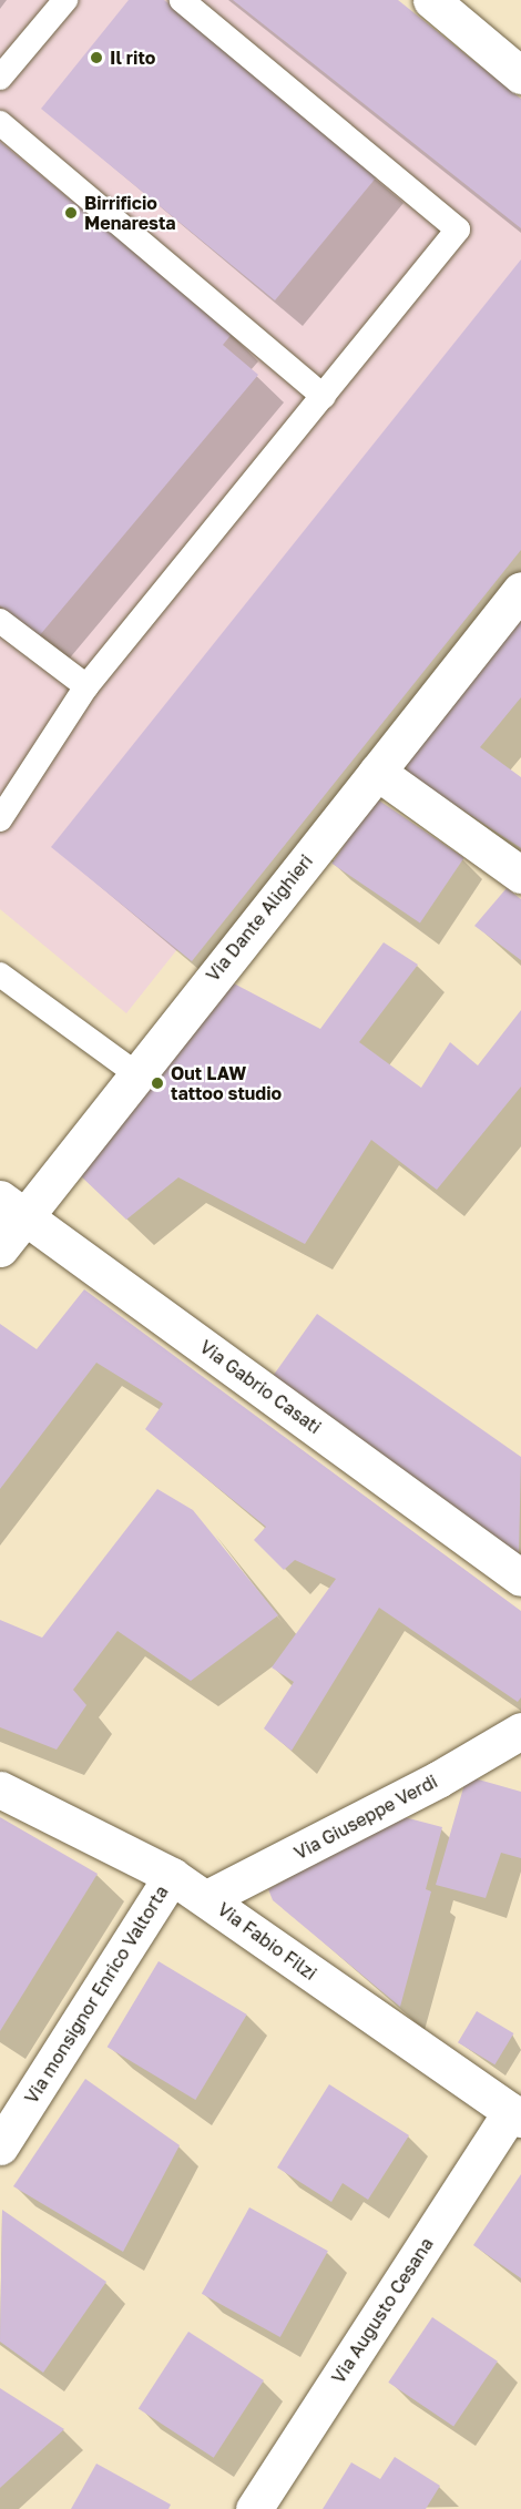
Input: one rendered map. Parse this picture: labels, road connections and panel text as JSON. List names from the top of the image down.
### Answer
{
  "streets": {
    "street": [
      "Via Dante Alighieri",
      "Via Gabrio Casati",
      "Via Giuseppe Verdi",
      "Via Fabio Filzi",
      "Via monsignor Enrico Valtorta",
      "Via Augusto Cesana"
    ]
  },
  "crossings": [
    ["Via Dante Alighieri", "Via Gabrio Casati"],
    ["Via Giuseppe Verdi", "Via Fabio Filzi"],
    ["Via Fabio Filzi", "Via monsignor Enrico Valtorta"],
    ["Via Fabio Filzi", "Via Augusto Cesana"]
  ],
  "places": ["Il rito", "Birrificio Menaresta", "Out LAW tattoo studio"]
}
